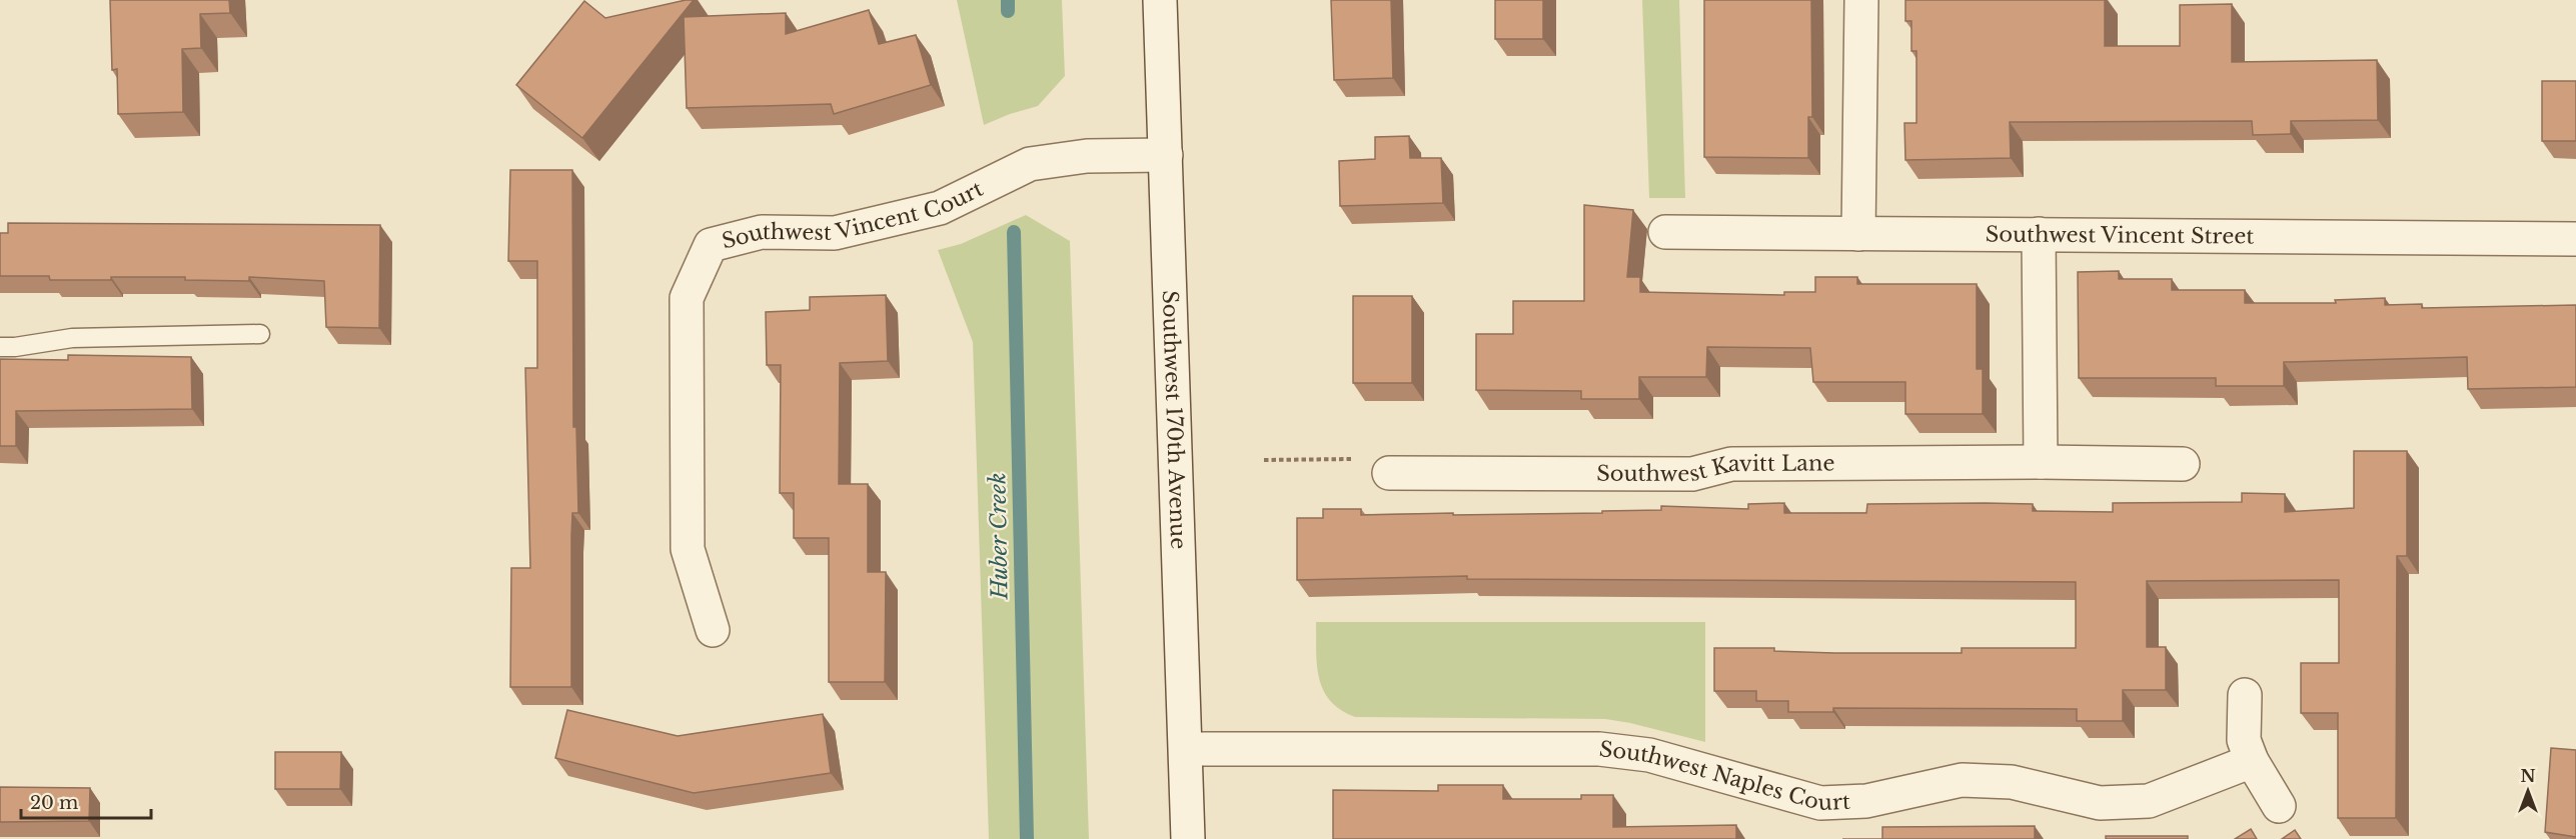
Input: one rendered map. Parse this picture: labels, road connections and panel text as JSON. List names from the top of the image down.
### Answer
{
  "streets": {
    "street": [
      "Southwest Vincent Court",
      "Southwest Vincent Street",
      "Southwest 170th Avenue",
      "Southwest Kavitt Lane",
      "Southwest Naples Court"
    ]
  },
  "crossings": [
    ["Southwest Vincent Court", "Southwest 170th Avenue"],
    ["Southwest 170th Avenue", "Southwest Naples Court"]
  ],
  "water": ["Huber Creek"],
  "scale_bar": "20 m",
  "north": "top"
}
